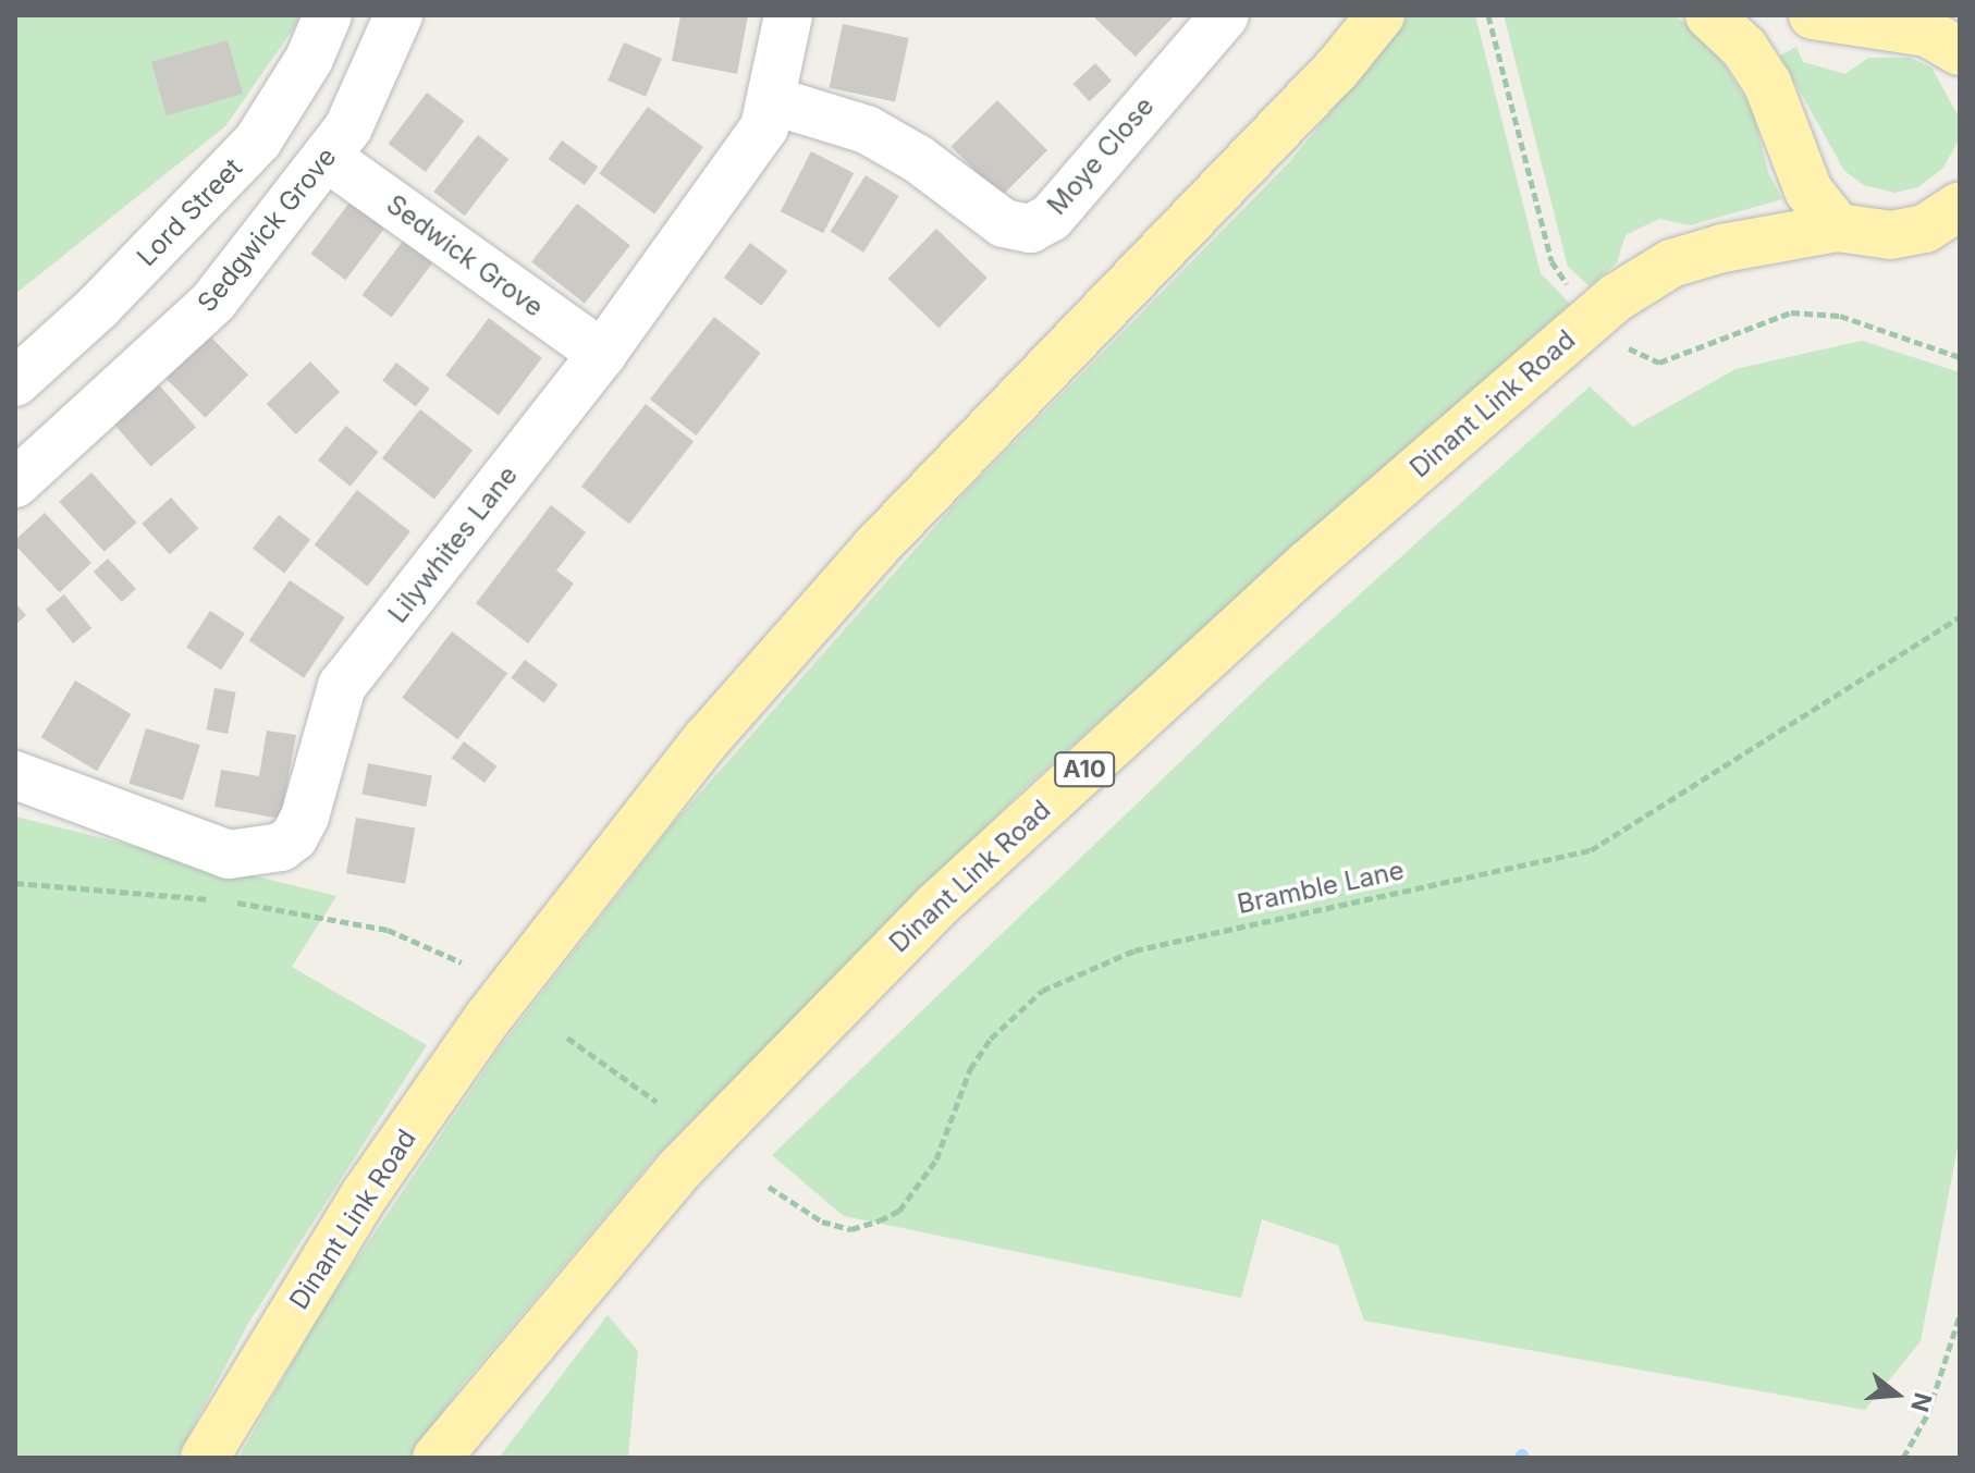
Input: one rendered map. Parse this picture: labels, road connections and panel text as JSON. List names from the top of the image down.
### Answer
{
  "streets": {
    "main road": ["Dinant Link Road", "A10"],
    "street": [
      "Moye Close",
      "Lord Street",
      "Sedgwick Grove",
      "Sedwick Grove",
      "Lilywhites Lane"
    ],
    "path": ["Bramble Lane"]
  },
  "crossings": [
    ["Moye Close", "Lilywhites Lane"],
    ["Sedgwick Grove", "Sedwick Grove"],
    ["Sedwick Grove", "Lilywhites Lane"]
  ],
  "north": "right"
}
